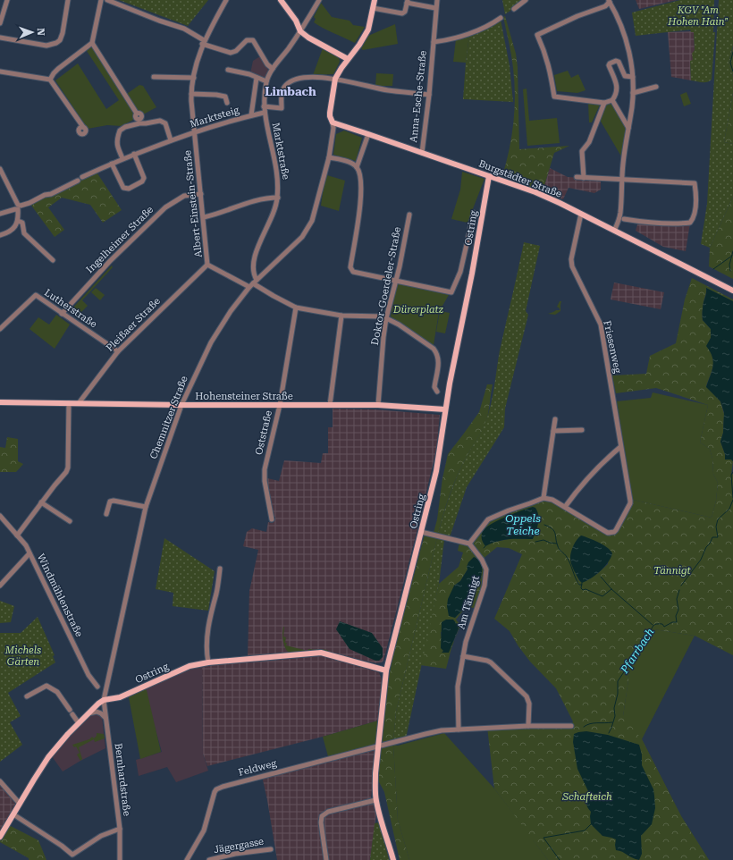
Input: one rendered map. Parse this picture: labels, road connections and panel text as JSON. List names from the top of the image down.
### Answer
{
  "streets": {
    "main road": ["Burgstädter Straße", "Ostring", "Hohensteiner Straße"],
    "street": [
      "Anna-Esche-Straße",
      "Marktsteig",
      "Marktstraße",
      "Albert-Einstein-Straße",
      "Ingelheimer Straße",
      "Doktor-Goerdeler-Straße",
      "Lutherstraße",
      "Pleißaer Straße",
      "Friesenweg",
      "Chemnitzer Straße",
      "Oststraße",
      "Windmühlenstraße",
      "Am Tännigt",
      "Feldweg",
      "Bernhardstraße",
      "Jägergasse"
    ]
  },
  "crossings": [
    ["Anna-Esche-Straße", "Burgstädter Straße"],
    ["Marktsteig", "Marktstraße"],
    ["Marktsteig", "Albert-Einstein-Straße"],
    ["Marktstraße", "Chemnitzer Straße"],
    ["Burgstädter Straße", "Ostring"],
    ["Burgstädter Straße", "Friesenweg"],
    ["Burgstädter Straße", "Chemnitzer Straße"],
    ["Albert-Einstein-Straße", "Ingelheimer Straße"],
    ["Albert-Einstein-Straße", "Pleißaer Straße"],
    ["Albert-Einstein-Straße", "Chemnitzer Straße"],
    ["Ostring", "Hohensteiner Straße"],
    ["Ostring", "Chemnitzer Straße"],
    ["Ostring", "Bernhardstraße"],
    ["Ingelheimer Straße", "Lutherstraße"],
    ["Doktor-Goerdeler-Straße", "Hohensteiner Straße"],
    ["Lutherstraße", "Pleißaer Straße"],
    ["Pleißaer Straße", "Hohensteiner Straße"],
    ["Hohensteiner Straße", "Chemnitzer Straße"],
    ["Hohensteiner Straße", "Oststraße"],
    ["Chemnitzer Straße", "Bernhardstraße"]
  ],
  "districts": ["Limbach"],
  "water": ["Oppels Teiche", "Pfarrbach"],
  "parks": [
    "KGV \"Am Hohen Hain\"",
    "Dürerplatz",
    "Tännigt",
    "Michels Gärten",
    "Schafteich"
  ],
  "north": "right"
}
